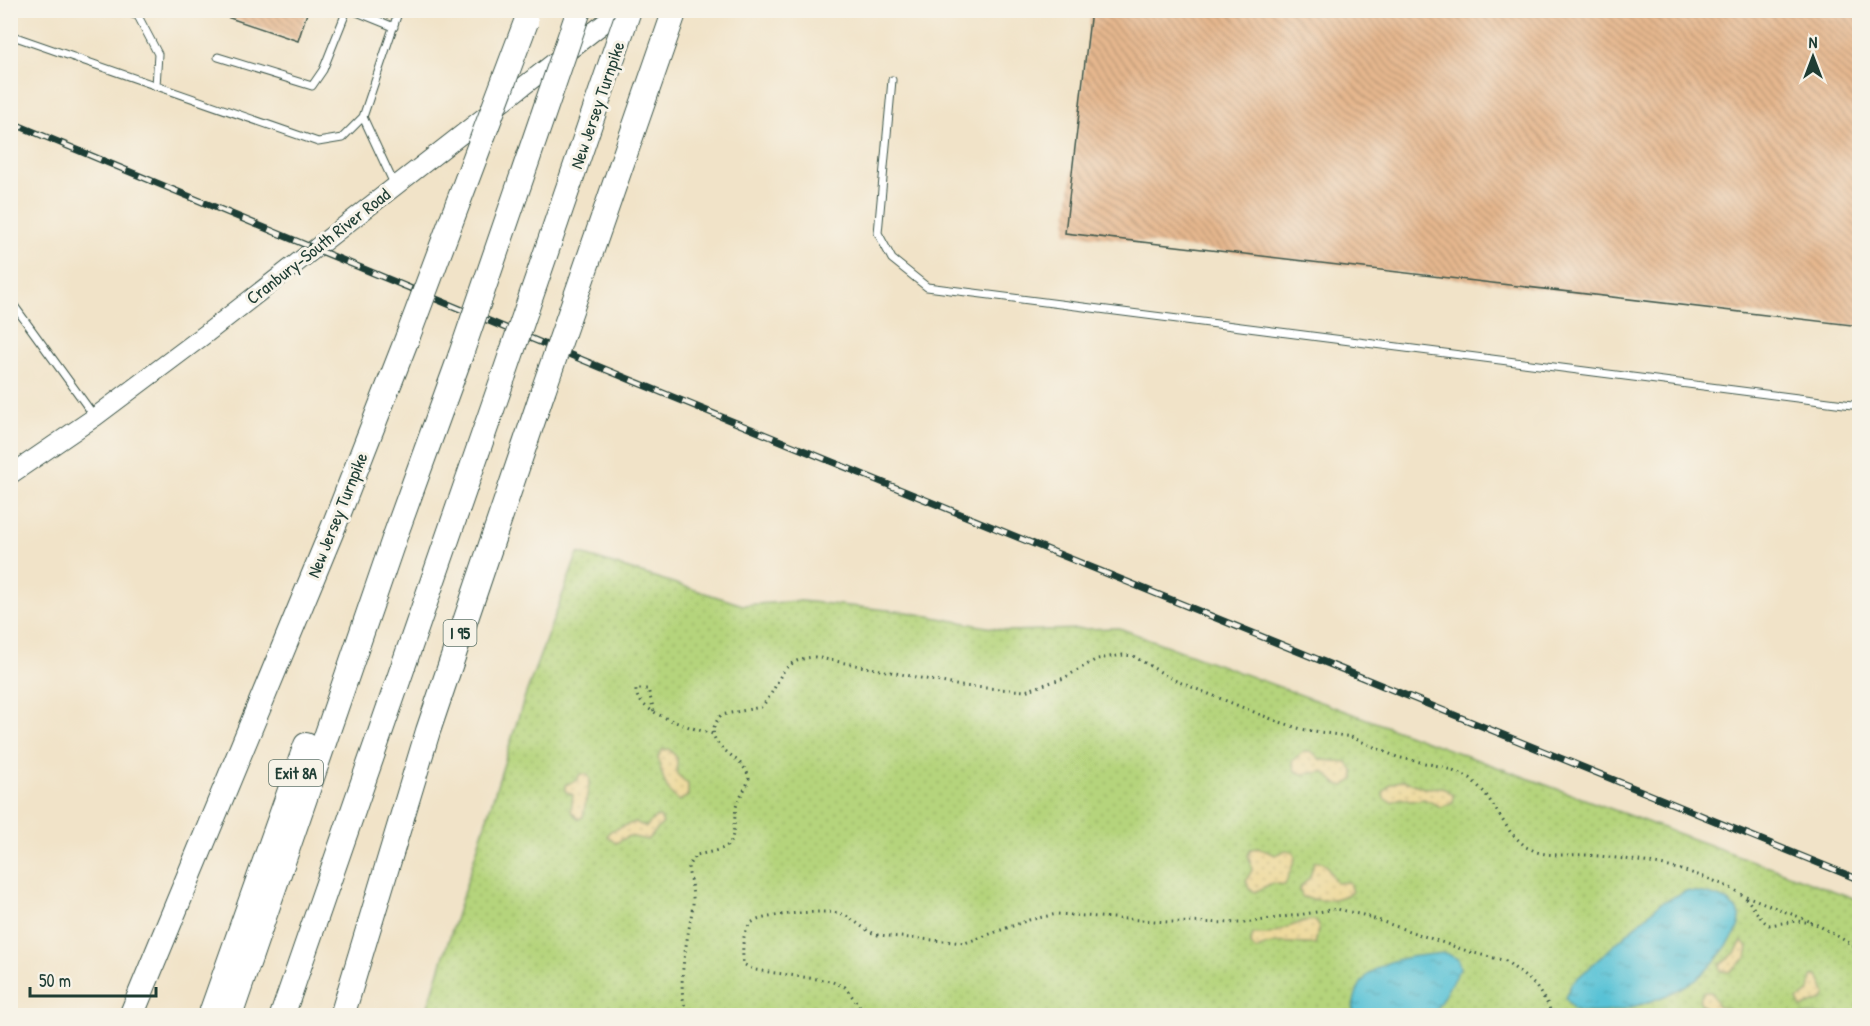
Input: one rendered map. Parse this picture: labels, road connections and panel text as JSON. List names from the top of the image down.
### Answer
{
  "streets": {
    "highway": ["New Jersey Turnpike", "I 95", "Exit 8A"],
    "main road": ["Cranbury-South River Road"]
  },
  "scale_bar": "50 m",
  "north": "top"
}
